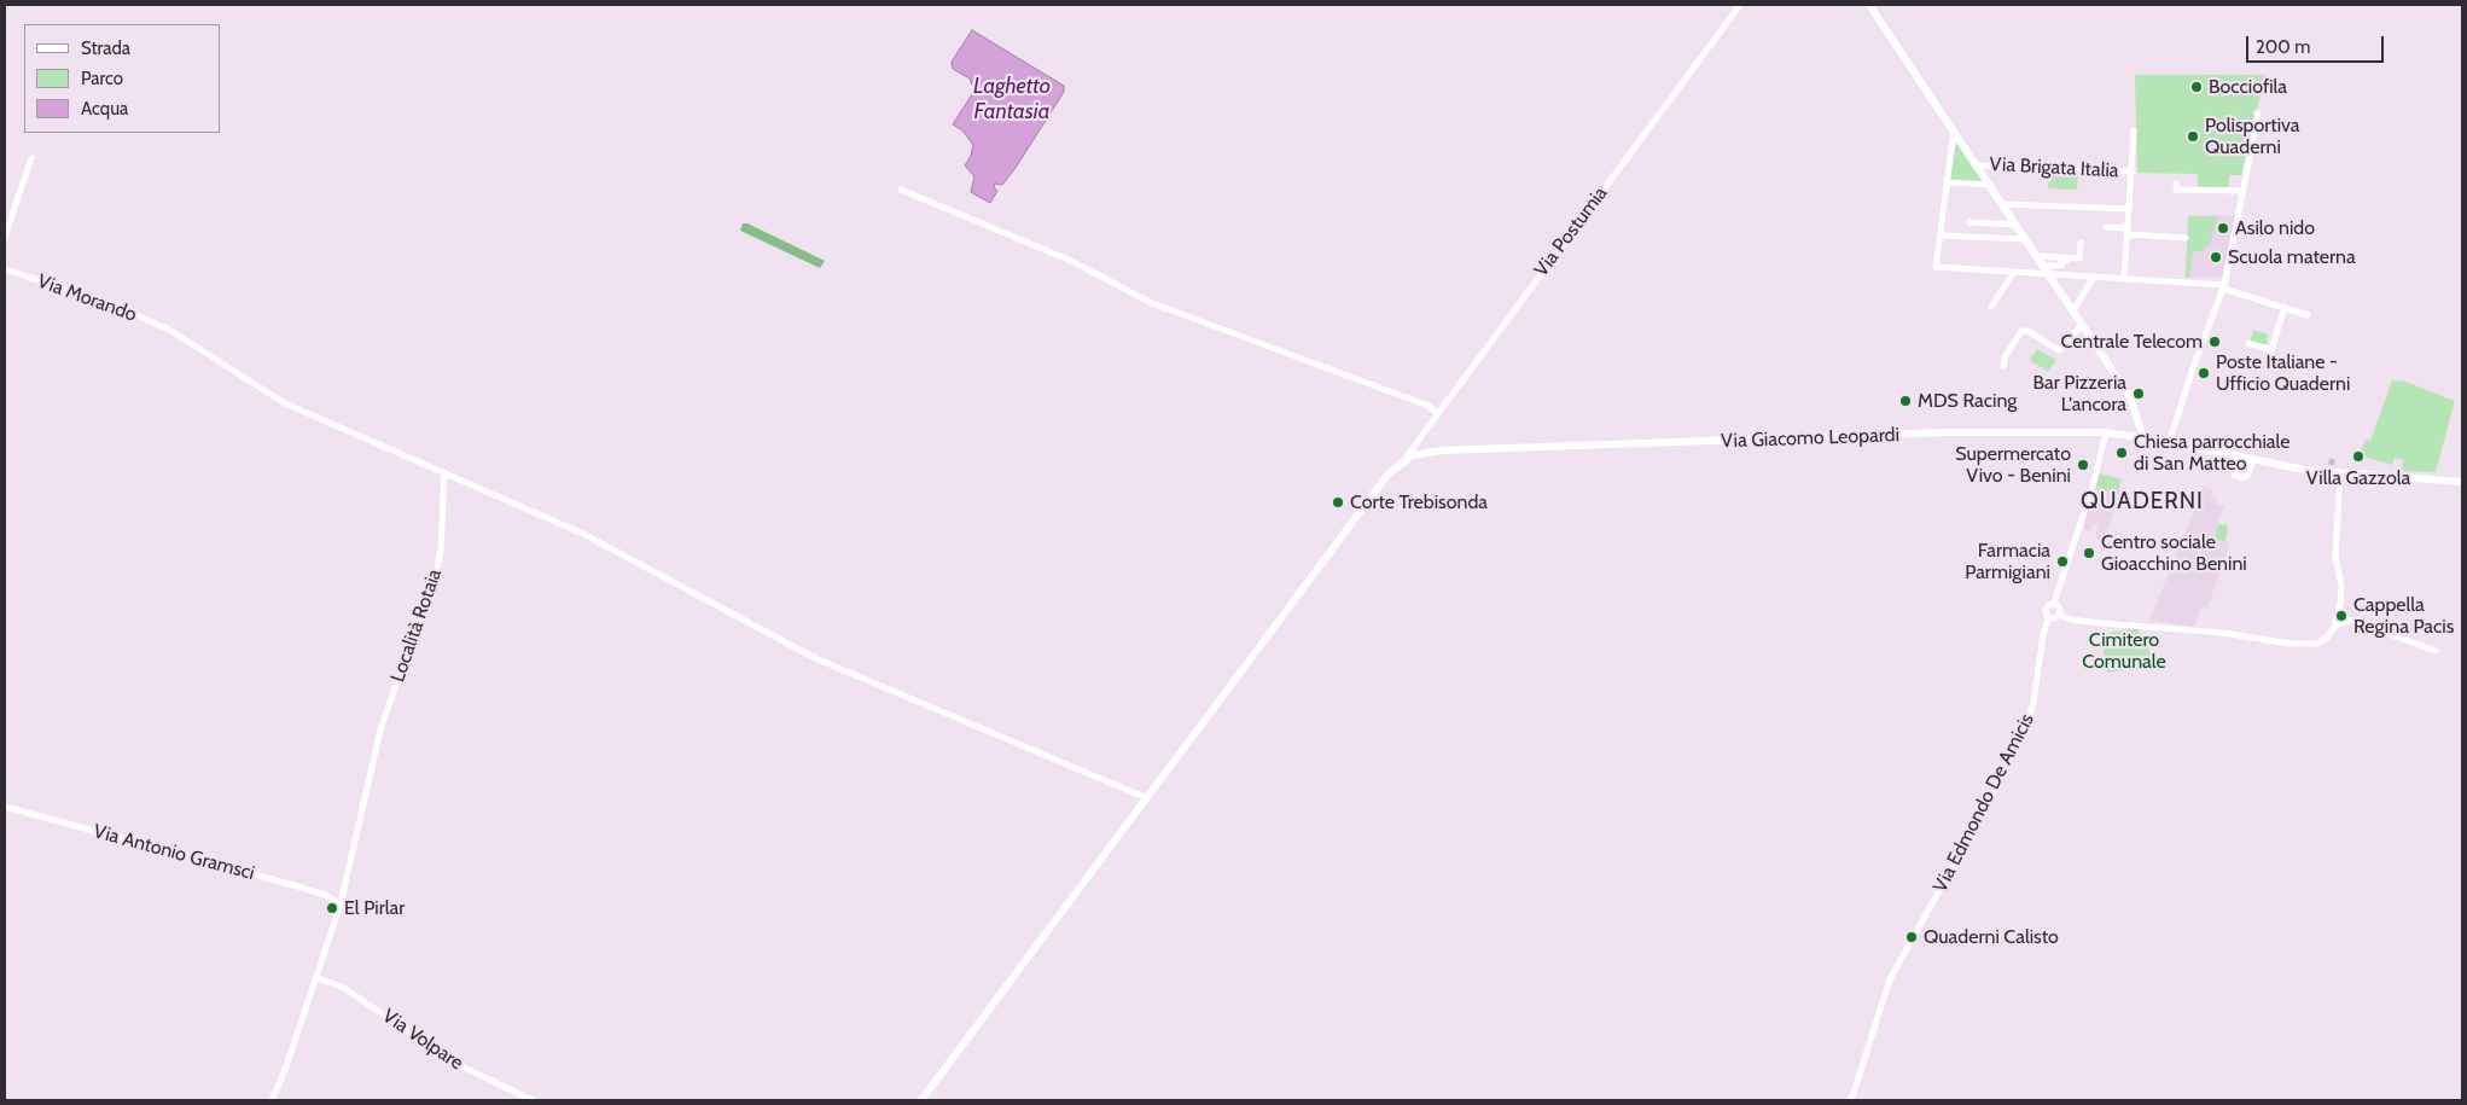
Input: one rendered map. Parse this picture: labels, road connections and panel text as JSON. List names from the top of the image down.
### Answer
{
  "streets": {
    "main road": ["Via Giacomo Leopardi"],
    "street": [
      "Via Brigata Italia",
      "Via Postumia",
      "Via Morando",
      "Località Rotaia",
      "Via Edmondo De Amicis",
      "Via Antonio Gramsci",
      "Via Volpare"
    ]
  },
  "crossings": [
    ["Via Postumia", "Via Giacomo Leopardi"],
    ["Via Morando", "Località Rotaia"],
    ["Località Rotaia", "Via Antonio Gramsci"]
  ],
  "districts": ["QUADERNI"],
  "water": ["Laghetto Fantasia"],
  "parks": ["Cimitero Comunale"],
  "places": [
    "Bocciofila",
    "Polisportiva Quaderni",
    "Asilo nido",
    "Scuola materna",
    "Centrale Telecom",
    "Poste Italiane - Ufficio Quaderni",
    "Bar Pizzeria L'ancora",
    "MDS Racing",
    "Chiesa parrocchiale di San Matteo",
    "Villa Gazzola",
    "Supermercato Vivo - Benini",
    "Corte Trebisonda",
    "Centro sociale Gioacchino Benini",
    "Farmacia Parmigiani",
    "Cappella Regina Pacis",
    "El Pirlar",
    "Quaderni Calisto"
  ],
  "legend": ["Strada", "Parco", "Acqua"],
  "scale_bar": "200 m"
}
